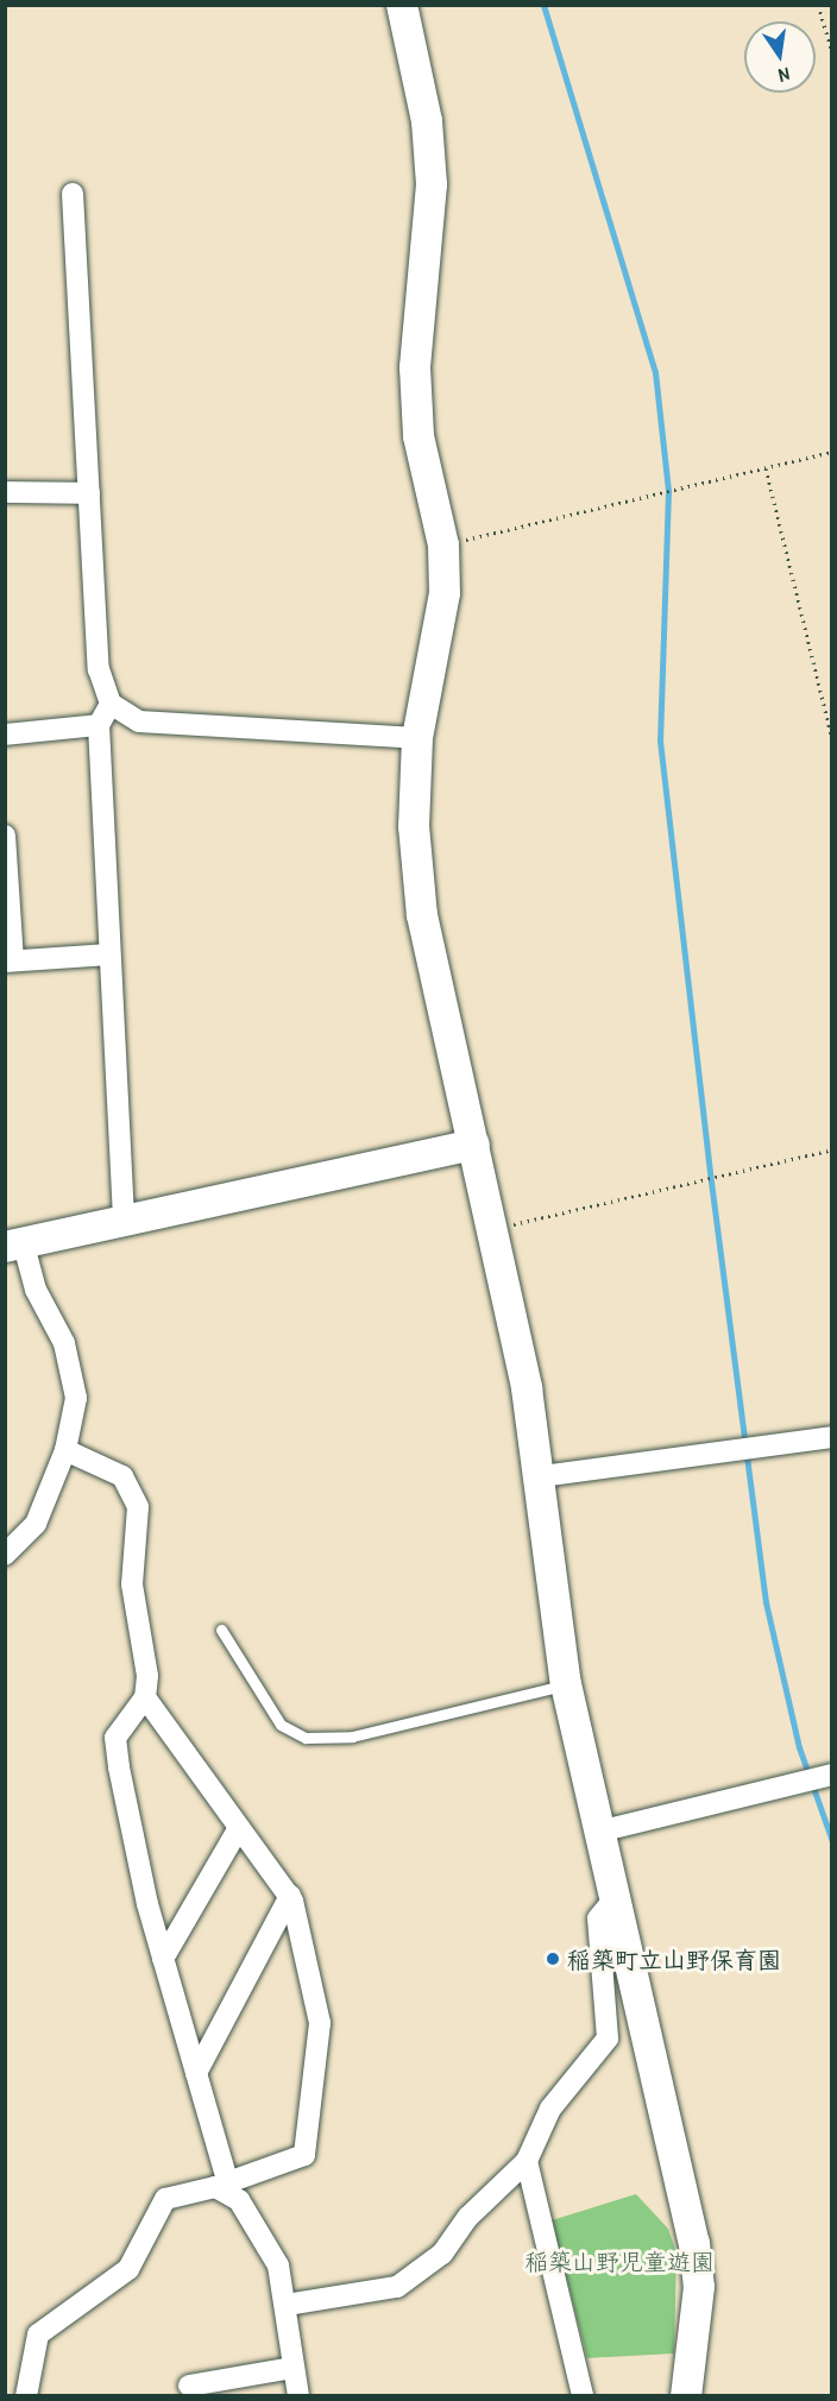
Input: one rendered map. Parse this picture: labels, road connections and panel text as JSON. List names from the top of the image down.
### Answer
{
  "parks": ["稲築山野児童遊園"],
  "places": ["稲築町立山野保育園"],
  "north": "bottom"
}
